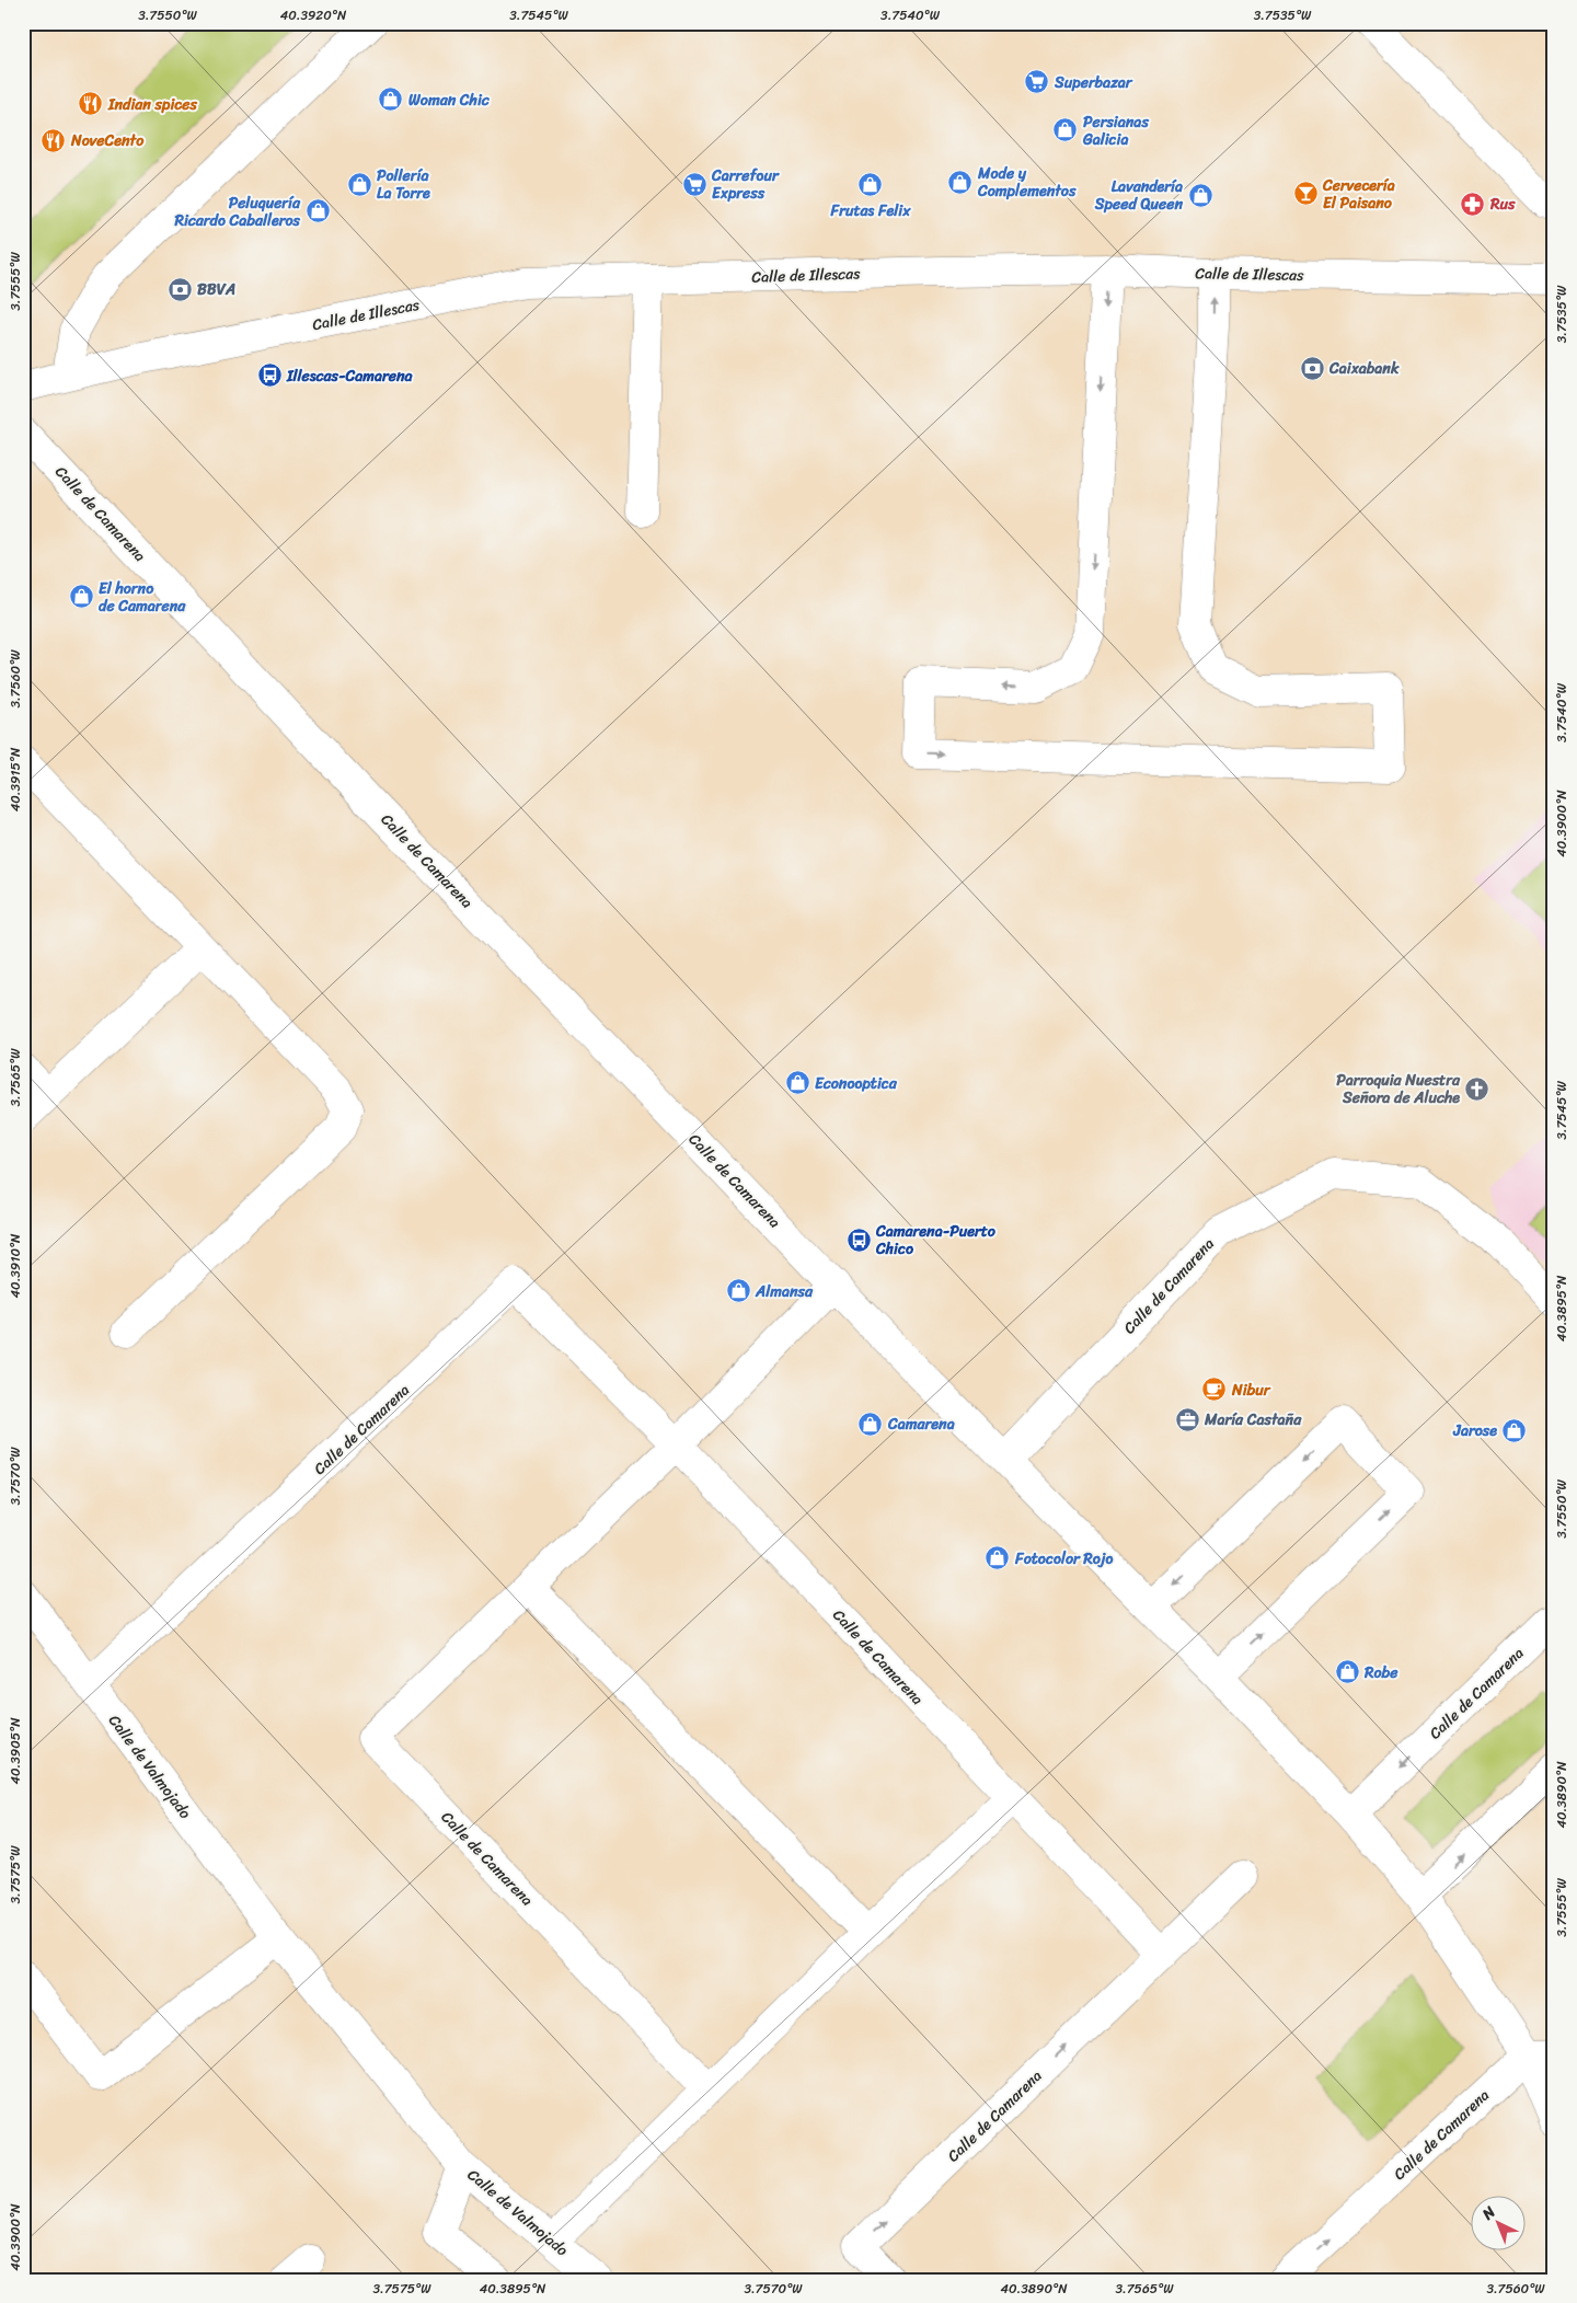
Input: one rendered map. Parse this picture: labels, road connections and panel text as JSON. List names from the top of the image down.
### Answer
{
  "streets": {
    "street": ["Calle de Illescas", "Calle de Camarena", "Calle de Valmojado"]
  },
  "crossings": [
    ["Calle de Camarena", "Calle de Valmojado"]
  ],
  "places": {
    "supermarket": ["Superbazar", "Carrefour Express"],
    "shop": [
      "Woman Chic",
      "Persianas Galicia",
      "Mode y Complementos",
      "Pollería La Torre",
      "Frutas Felix",
      "Lavandería Speed Queen",
      "Peluquería Ricardo Caballeros",
      "El horno de Camarena",
      "Econooptica",
      "Almansa",
      "Camarena",
      "Jarose",
      "Fotocolor Rojo",
      "Robe"
    ],
    "restaurant": ["Indian spices", "NoveCento"],
    "bar": ["Cervecería El Paisano"],
    "pharmacy": ["Rus"],
    "bank": ["BBVA", "Caixabank"],
    "bus stop": ["Illescas-Camarena", "Camarena-Puerto Chico"],
    "church": ["Parroquia Nuestra Señora de Aluche"],
    "cafe": ["Nibur"],
    "office": ["María Castaña"]
  },
  "north": "top left",
  "coordinates": [
    "3.7550°W",
    "40.3920°N",
    "3.7545°W",
    "3.7540°W",
    "3.7535°W",
    "3.7555°W",
    "3.7560°W",
    "40.3915°N",
    "40.3900°N",
    "3.7565°W",
    "40.3910°N",
    "40.3895°N",
    "3.7570°W",
    "40.3905°N",
    "40.3890°N",
    "3.7575°W"
  ]
}
